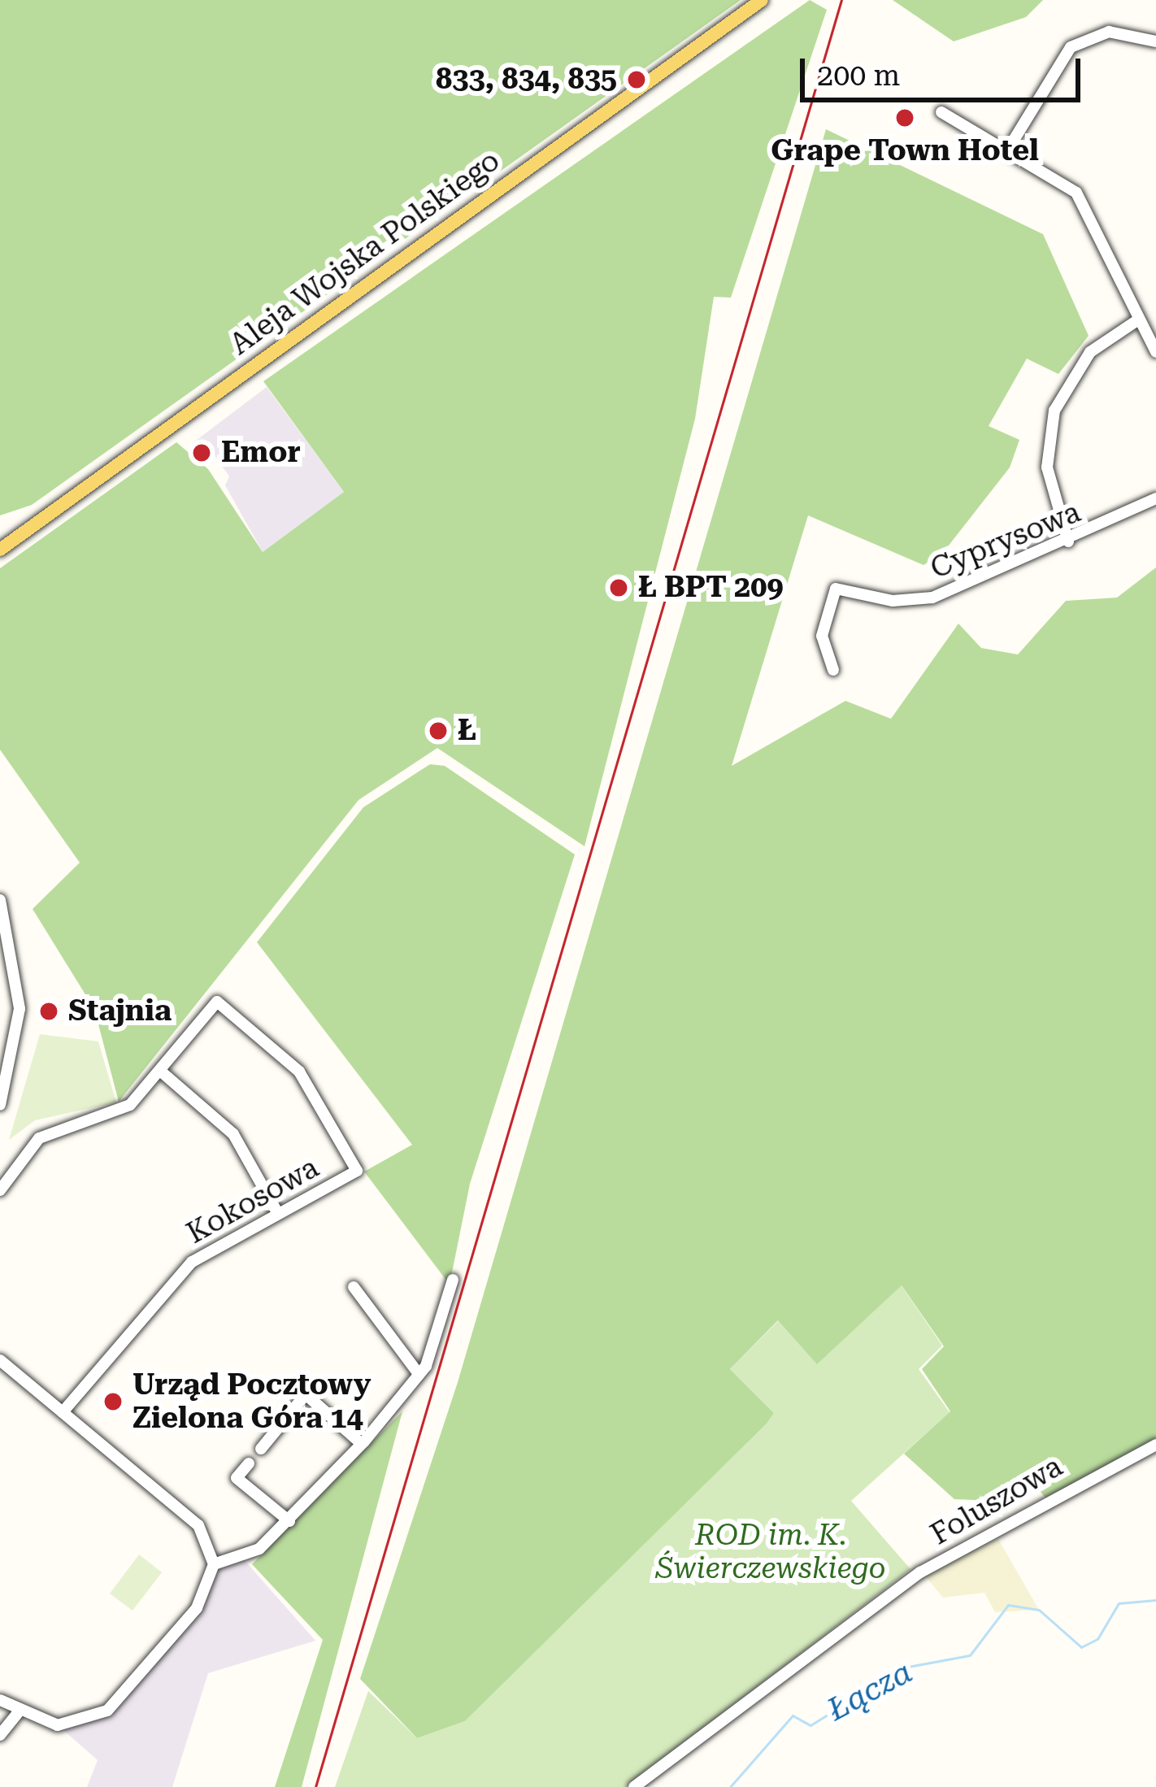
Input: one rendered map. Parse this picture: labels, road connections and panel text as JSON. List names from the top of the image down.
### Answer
{
  "streets": {
    "main road": ["Aleja Wojska Polskiego"],
    "street": ["Cyprysowa", "Kokosowa", "Foluszowa"]
  },
  "water": ["Łącza"],
  "parks": ["ROD im. K. Świerczewskiego"],
  "places": [
    "833, 834, 835",
    "Grape Town Hotel",
    "Emor",
    "Ł BPT 209",
    "Ł",
    "Stajnia",
    "Urząd Pocztowy Zielona Góra 14"
  ],
  "scale_bar": "200 m"
}
